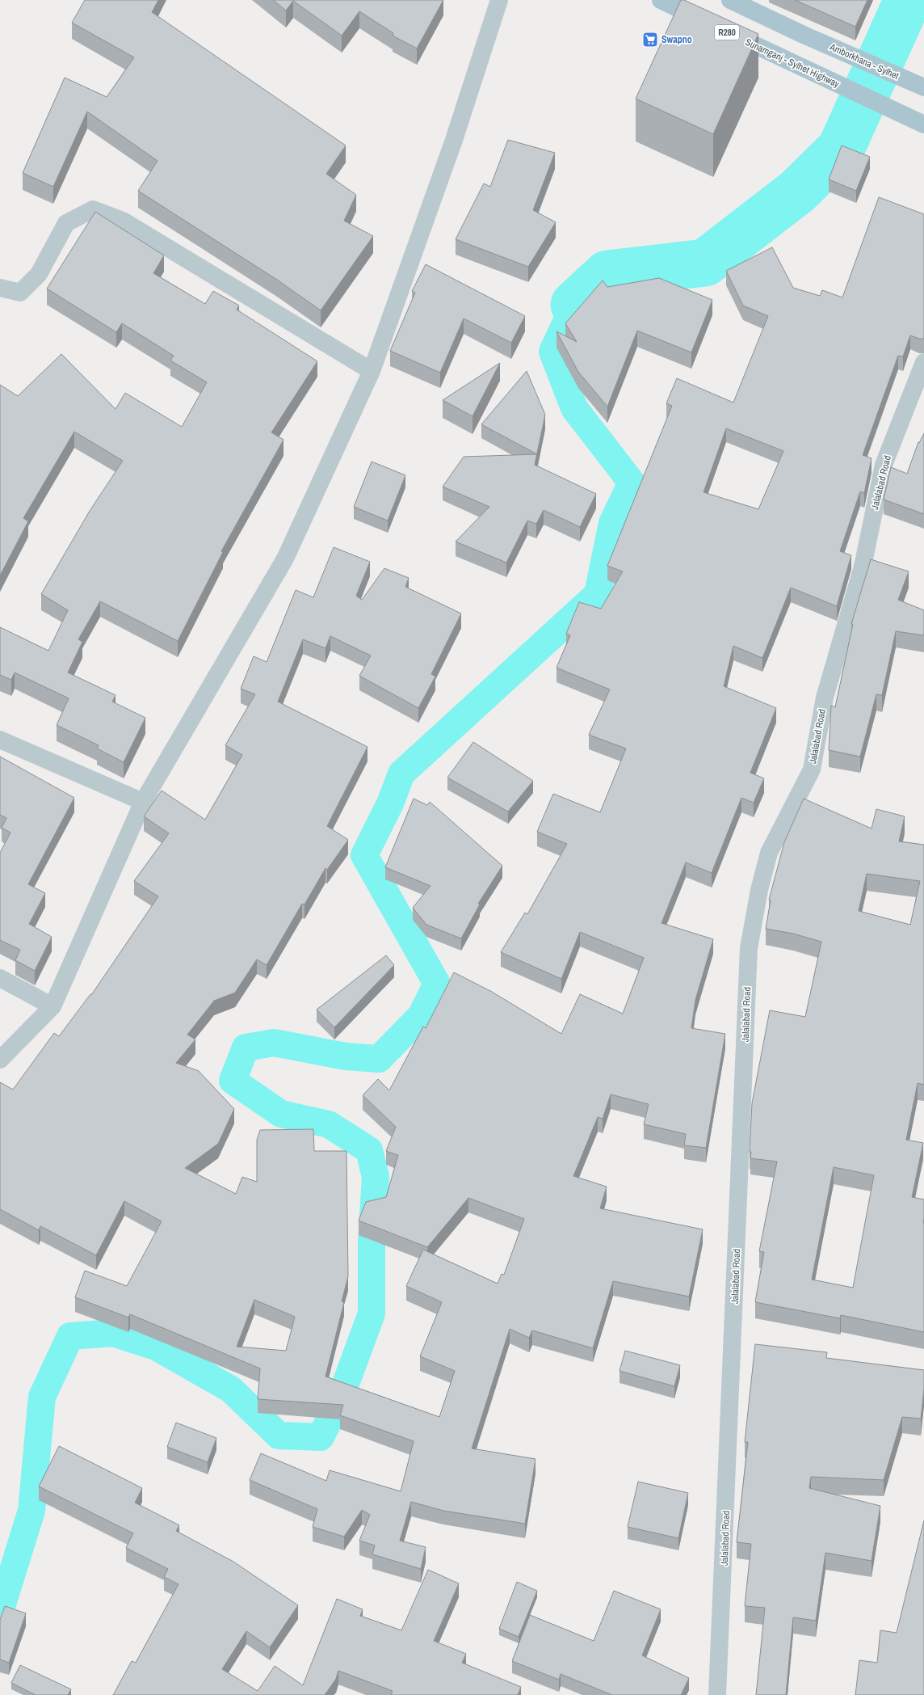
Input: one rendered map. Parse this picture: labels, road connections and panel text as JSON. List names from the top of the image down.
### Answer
{
  "streets": {
    "main road": ["R280", "Amborkhana - Sylhet", "Sunamganj - Sylhet Highway"],
    "street": ["Jalalabad Road"]
  },
  "places": {
    "supermarket": ["Swapno"]
  }
}
